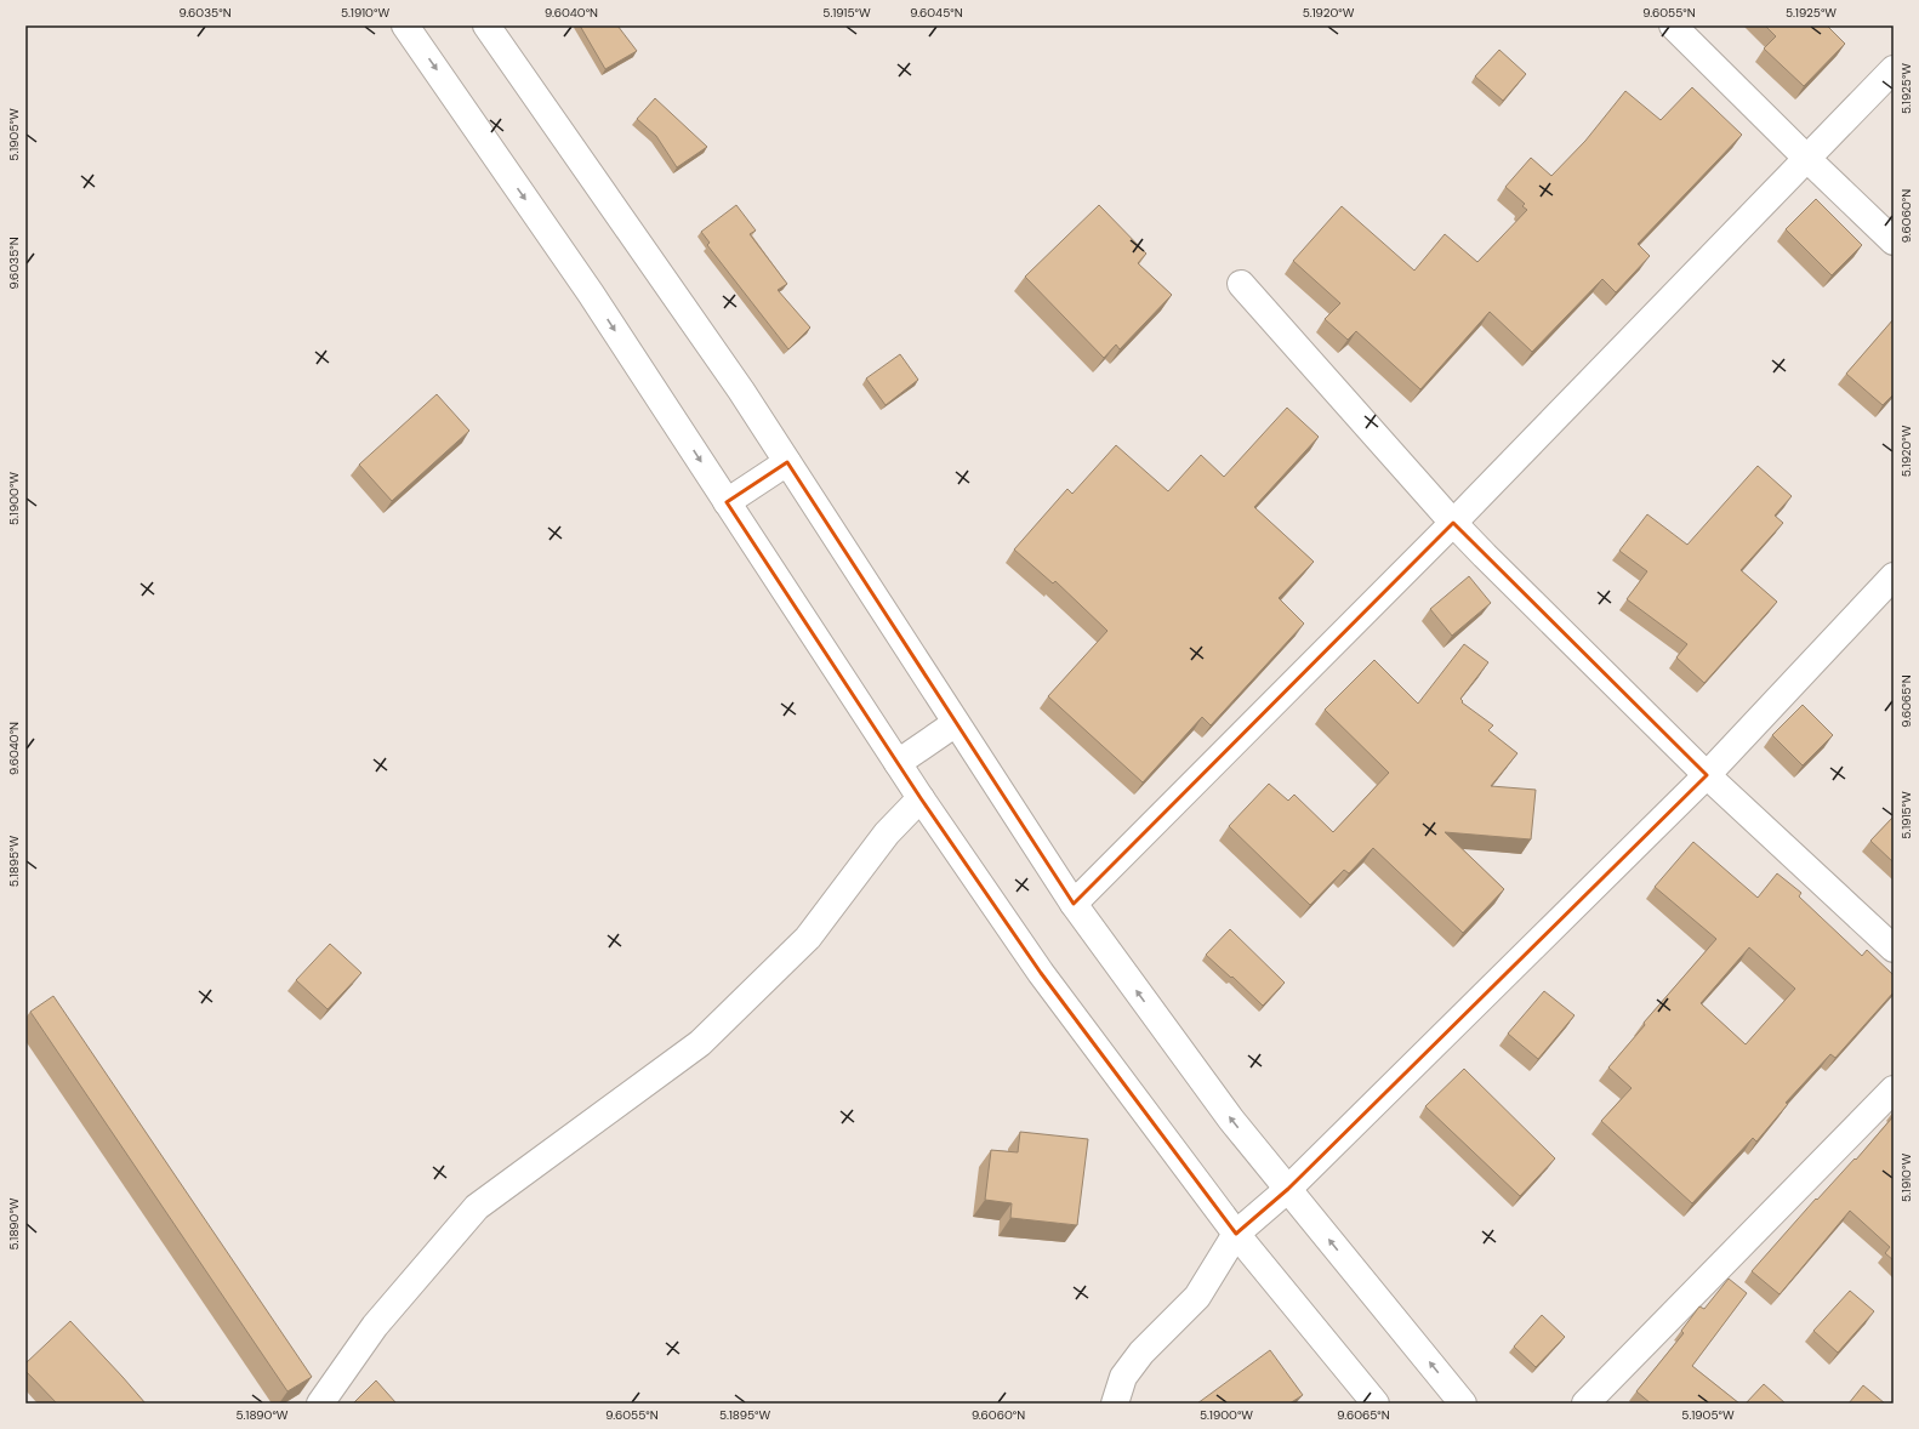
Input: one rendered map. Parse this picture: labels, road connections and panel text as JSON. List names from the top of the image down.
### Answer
{
  "coordinates": [
    "9.6035°N",
    "5.1910°W",
    "9.6040°N",
    "5.1915°W",
    "9.6045°N",
    "5.1920°W",
    "9.6055°N",
    "5.1925°W",
    "5.1905°W",
    "9.6060°N",
    "5.1900°W",
    "9.6065°N",
    "5.1895°W",
    "5.1890°W"
  ]
}
